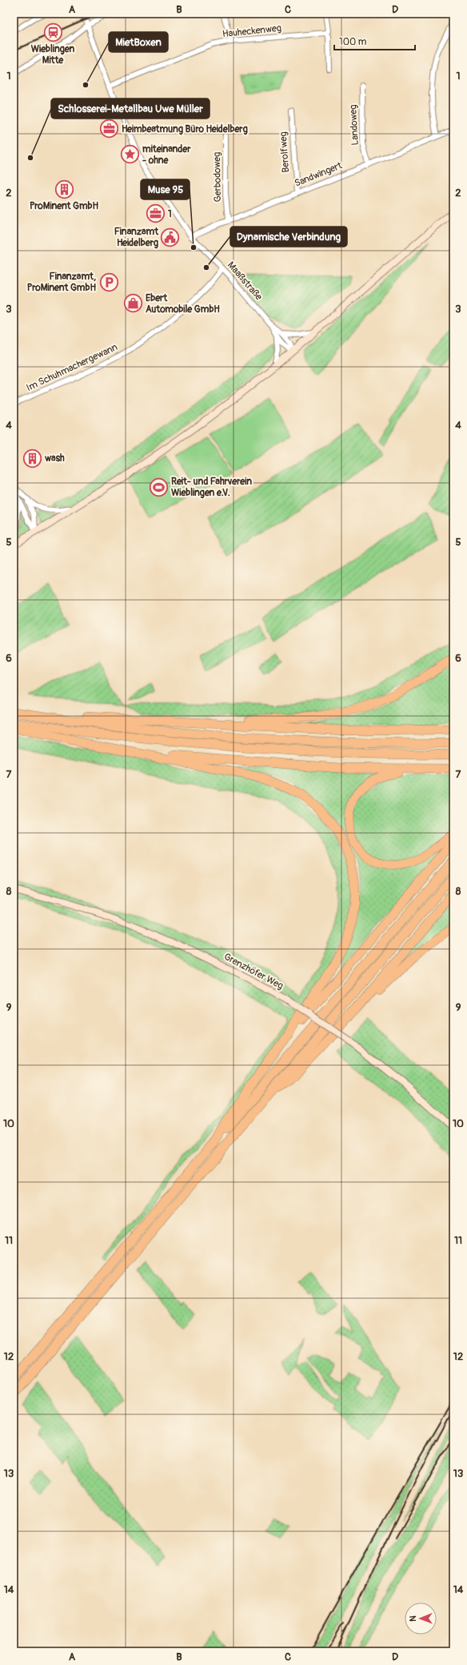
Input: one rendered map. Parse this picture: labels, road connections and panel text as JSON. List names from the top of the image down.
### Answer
{
  "streets": {
    "main road": ["Grenzhöfer Weg"],
    "street": [
      "Hauheckenweg",
      "Landoweg",
      "Berolfweg",
      "Sandwingert",
      "Gerbodoweg",
      "Maaßstraße",
      "Im Schuhmachergewann"
    ]
  },
  "crossings": [
    ["Hauheckenweg", "Maaßstraße"],
    ["Landoweg", "Sandwingert"],
    ["Berolfweg", "Sandwingert"],
    ["Sandwingert", "Gerbodoweg"],
    ["Sandwingert", "Maaßstraße"],
    ["Maaßstraße", "Im Schuhmachergewann"]
  ],
  "places": {
    "station": ["Wieblingen Mitte"],
    "other": [
      "MietBoxen",
      "Schlosserei-Metallbau Uwe Müller",
      "Muse 95",
      "Dynamische Verbindung"
    ],
    "office": ["Heimbeatmung Büro Heidelberg", "1"],
    "place": ["miteinander - ohne"],
    "building": ["ProMinent GmbH", "wash"],
    "public building": ["Finanzamt Heidelberg"],
    "parking": ["Finanzamt, ProMinent GmbH"],
    "shop": ["Ebert Automobile GmbH"],
    "sports": ["Reit- und Fahrverein Wieblingen e.V."]
  },
  "scale_bar": "100 m",
  "north": "left",
  "grid": {
    "columns": [
      "A",
      "B",
      "C",
      "D"
    ],
    "rows": [
      "1",
      "2",
      "3",
      "4",
      "5",
      "6",
      "7",
      "8",
      "9",
      "10",
      "11",
      "12",
      "13",
      "14"
    ]
  }
}
